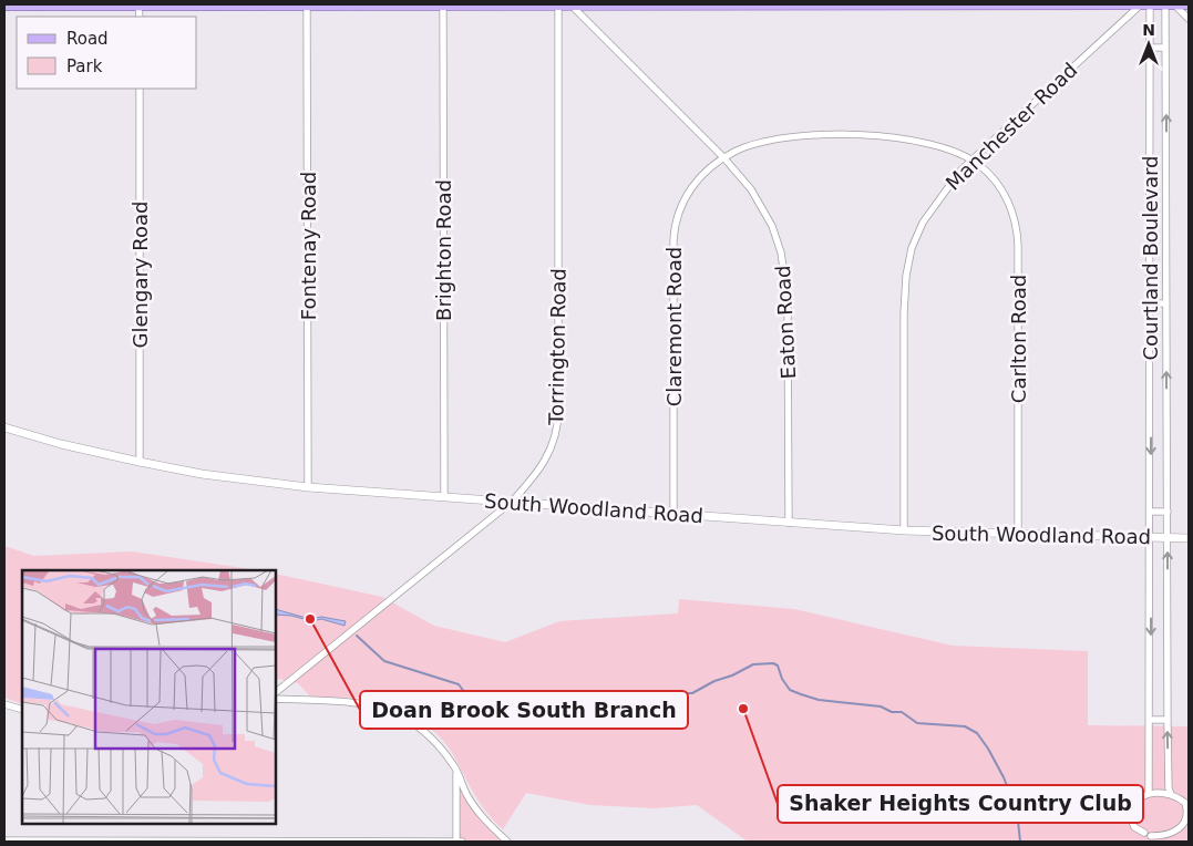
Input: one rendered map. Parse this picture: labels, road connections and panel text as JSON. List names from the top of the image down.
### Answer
{
  "streets": {
    "street": [
      "Manchester Road",
      "Fontenay Road",
      "Brighton Road",
      "Courtland Boulevard",
      "Glengary Road",
      "Eaton Road",
      "Claremont Road",
      "Carlton Road",
      "Torrington Road",
      "South Woodland Road"
    ]
  },
  "crossings": [
    ["Manchester Road", "Courtland Boulevard"],
    ["Manchester Road", "Claremont Road"],
    ["Manchester Road", "Carlton Road"],
    ["Manchester Road", "South Woodland Road"],
    ["Fontenay Road", "South Woodland Road"],
    ["Brighton Road", "South Woodland Road"],
    ["Courtland Boulevard", "South Woodland Road"],
    ["Glengary Road", "South Woodland Road"],
    ["Eaton Road", "Claremont Road"],
    ["Eaton Road", "South Woodland Road"],
    ["Claremont Road", "Carlton Road"],
    ["Claremont Road", "South Woodland Road"],
    ["Carlton Road", "South Woodland Road"],
    ["Torrington Road", "South Woodland Road"]
  ],
  "places": ["Doan Brook South Branch", "Shaker Heights Country Club"],
  "legend": ["Road", "Park"],
  "north": "top"
}
